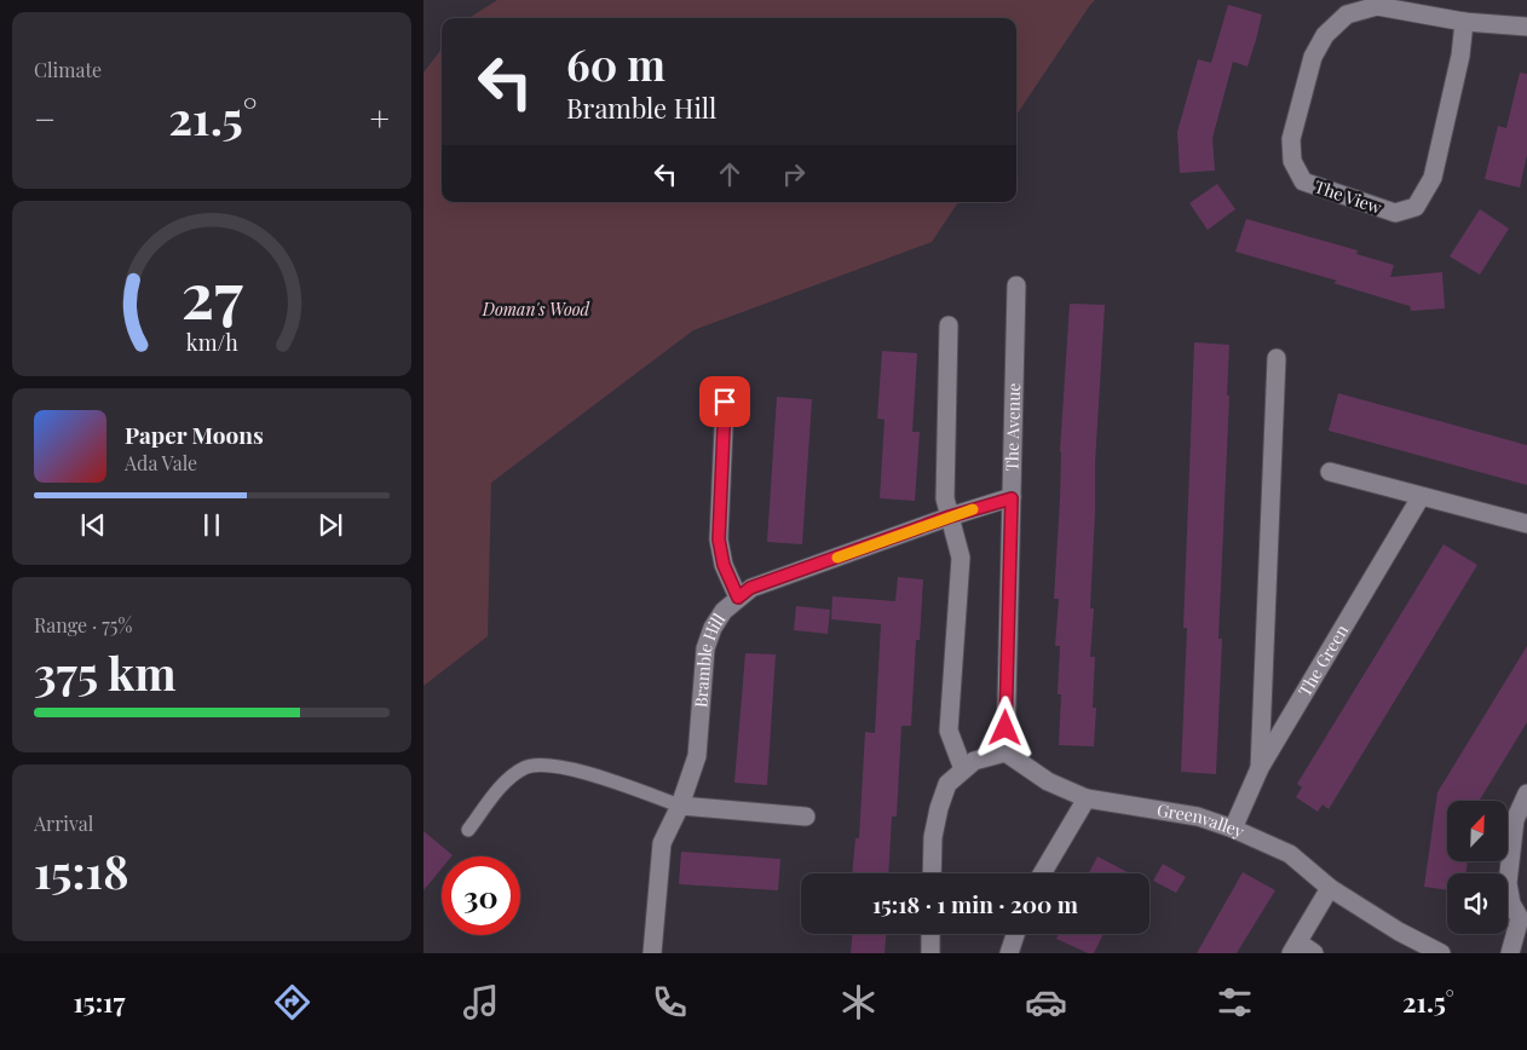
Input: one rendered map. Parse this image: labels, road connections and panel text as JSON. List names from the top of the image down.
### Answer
{
  "streets": {
    "street": [
      "The View",
      "The Avenue",
      "The Green",
      "Bramble Hill",
      "Greenvalley"
    ]
  },
  "crossings": [
    ["The Avenue", "Bramble Hill"],
    ["The Avenue", "Greenvalley"],
    ["The Green", "Greenvalley"]
  ],
  "parks": ["Doman's Wood"],
  "north": "top right",
  "page": {
    "tile": [
      "Climate",
      ["Range · 75%", "375 km"],
      ["Arrival", "15:18"]
    ],
    "turn": ["60 m", "Bramble Hill"],
    "heat": ["−", "21.5°", "+"],
    "song": ["Paper Moons", "Ada Vale"],
    "limit": "30",
    "trip": "15:18 · 1 min · 200 m",
    "tabs": ["15:17", "21.5°"],
    "gauge": ["27", "km/h"]
  }
}
